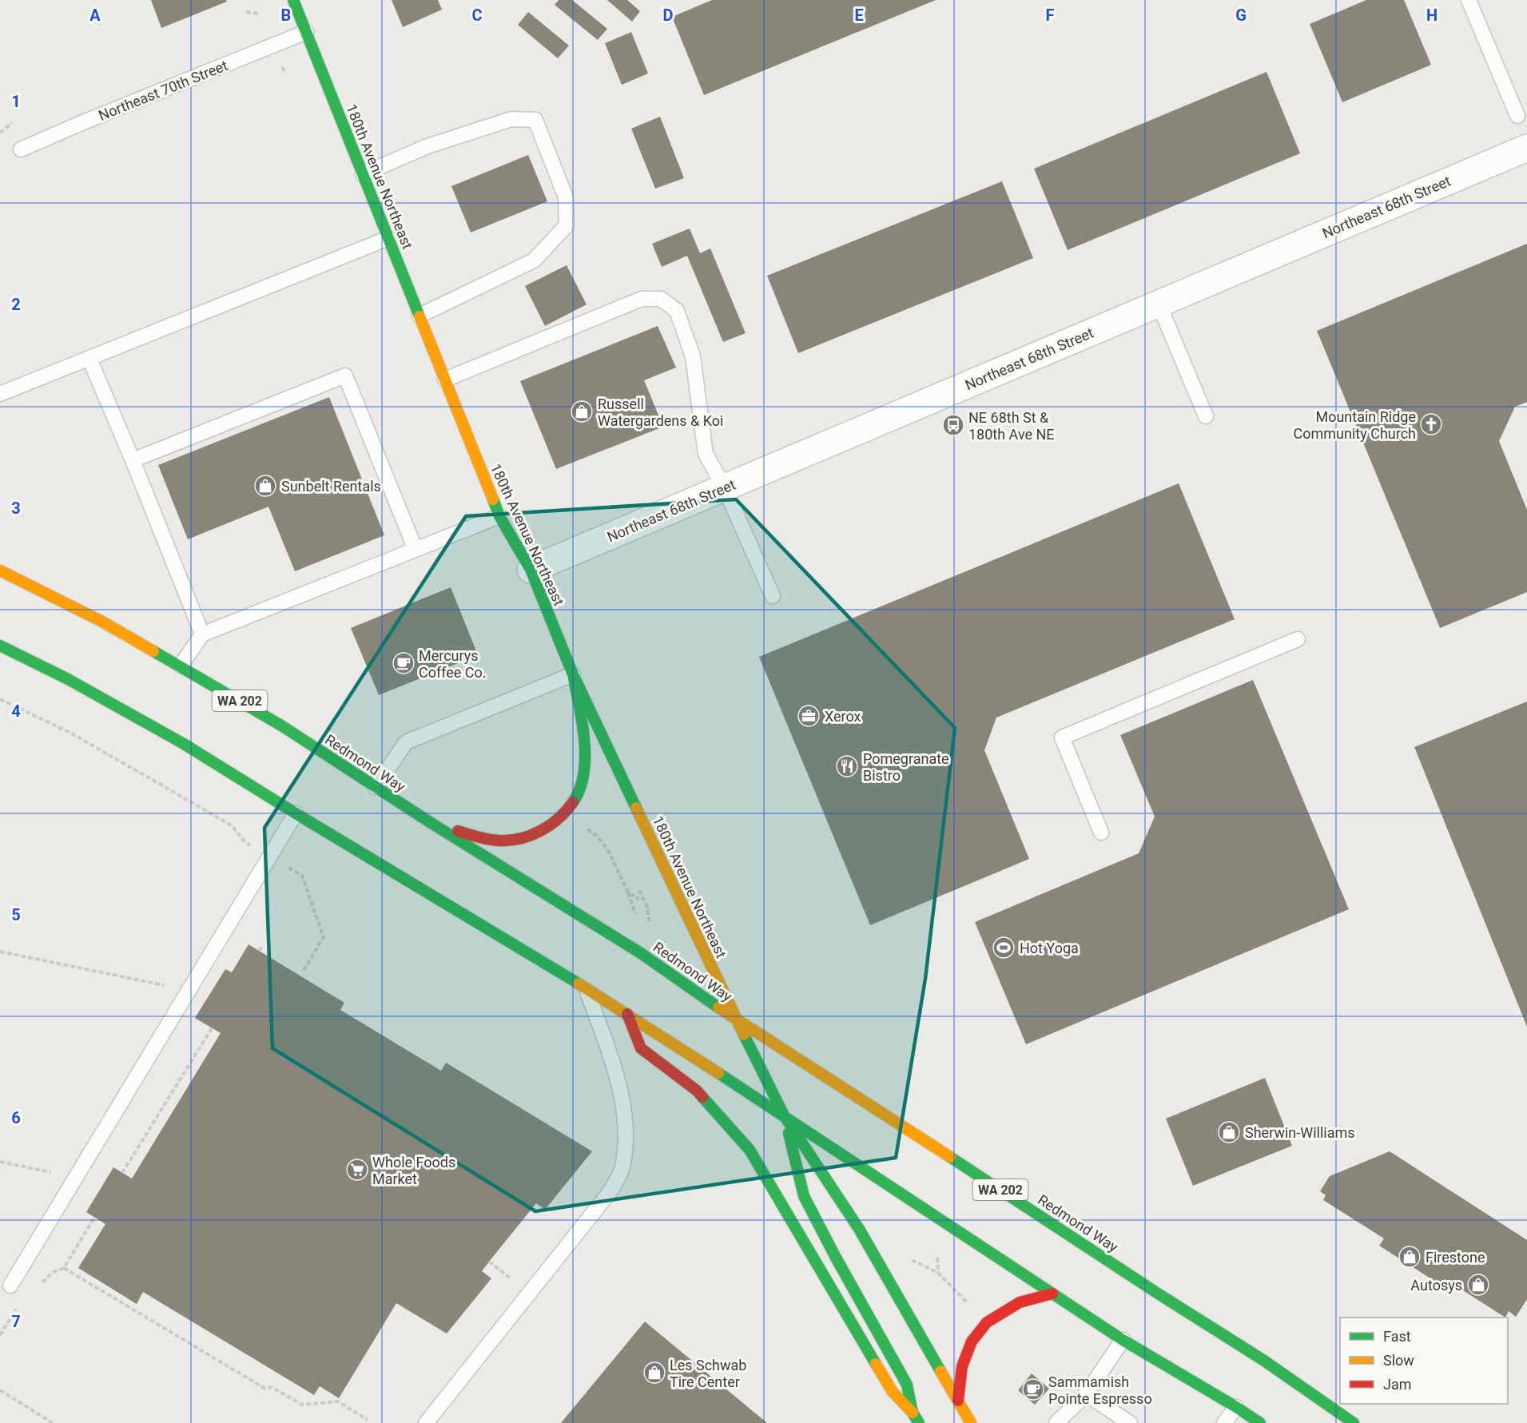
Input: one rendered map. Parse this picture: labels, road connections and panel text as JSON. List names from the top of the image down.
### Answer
{
  "streets": {
    "main road": ["180th Avenue Northeast", "WA 202", "Redmond Way"],
    "street": ["Northeast 68th Street"],
    "lane": ["Northeast 70th Street"]
  },
  "crossings": [
    ["Northeast 70th Street", "180th Avenue Northeast"],
    ["180th Avenue Northeast", "Northeast 68th Street"],
    ["180th Avenue Northeast", "Redmond Way"]
  ],
  "places": {
    "shop": [
      "Russell Watergardens & Koi",
      "Sunbelt Rentals",
      "Sherwin-Williams",
      "Firestone",
      "Autosys",
      "Les Schwab Tire Center"
    ],
    "church": ["Mountain Ridge Community Church"],
    "bus stop": ["NE 68th St & 180th Ave NE"],
    "cafe": ["Mercurys Coffee Co.", "Sammamish Pointe Espresso"],
    "office": ["Xerox"],
    "restaurant": ["Pomegranate Bistro"],
    "sports": ["Hot Yoga"],
    "supermarket": ["Whole Foods Market"]
  },
  "legend": ["Fast", "Slow", "Jam"],
  "grid": {
    "columns": [
      "A",
      "B",
      "C",
      "D",
      "E",
      "F",
      "G",
      "H"
    ],
    "rows": [
      "1",
      "2",
      "3",
      "4",
      "5",
      "6",
      "7"
    ]
  }
}
